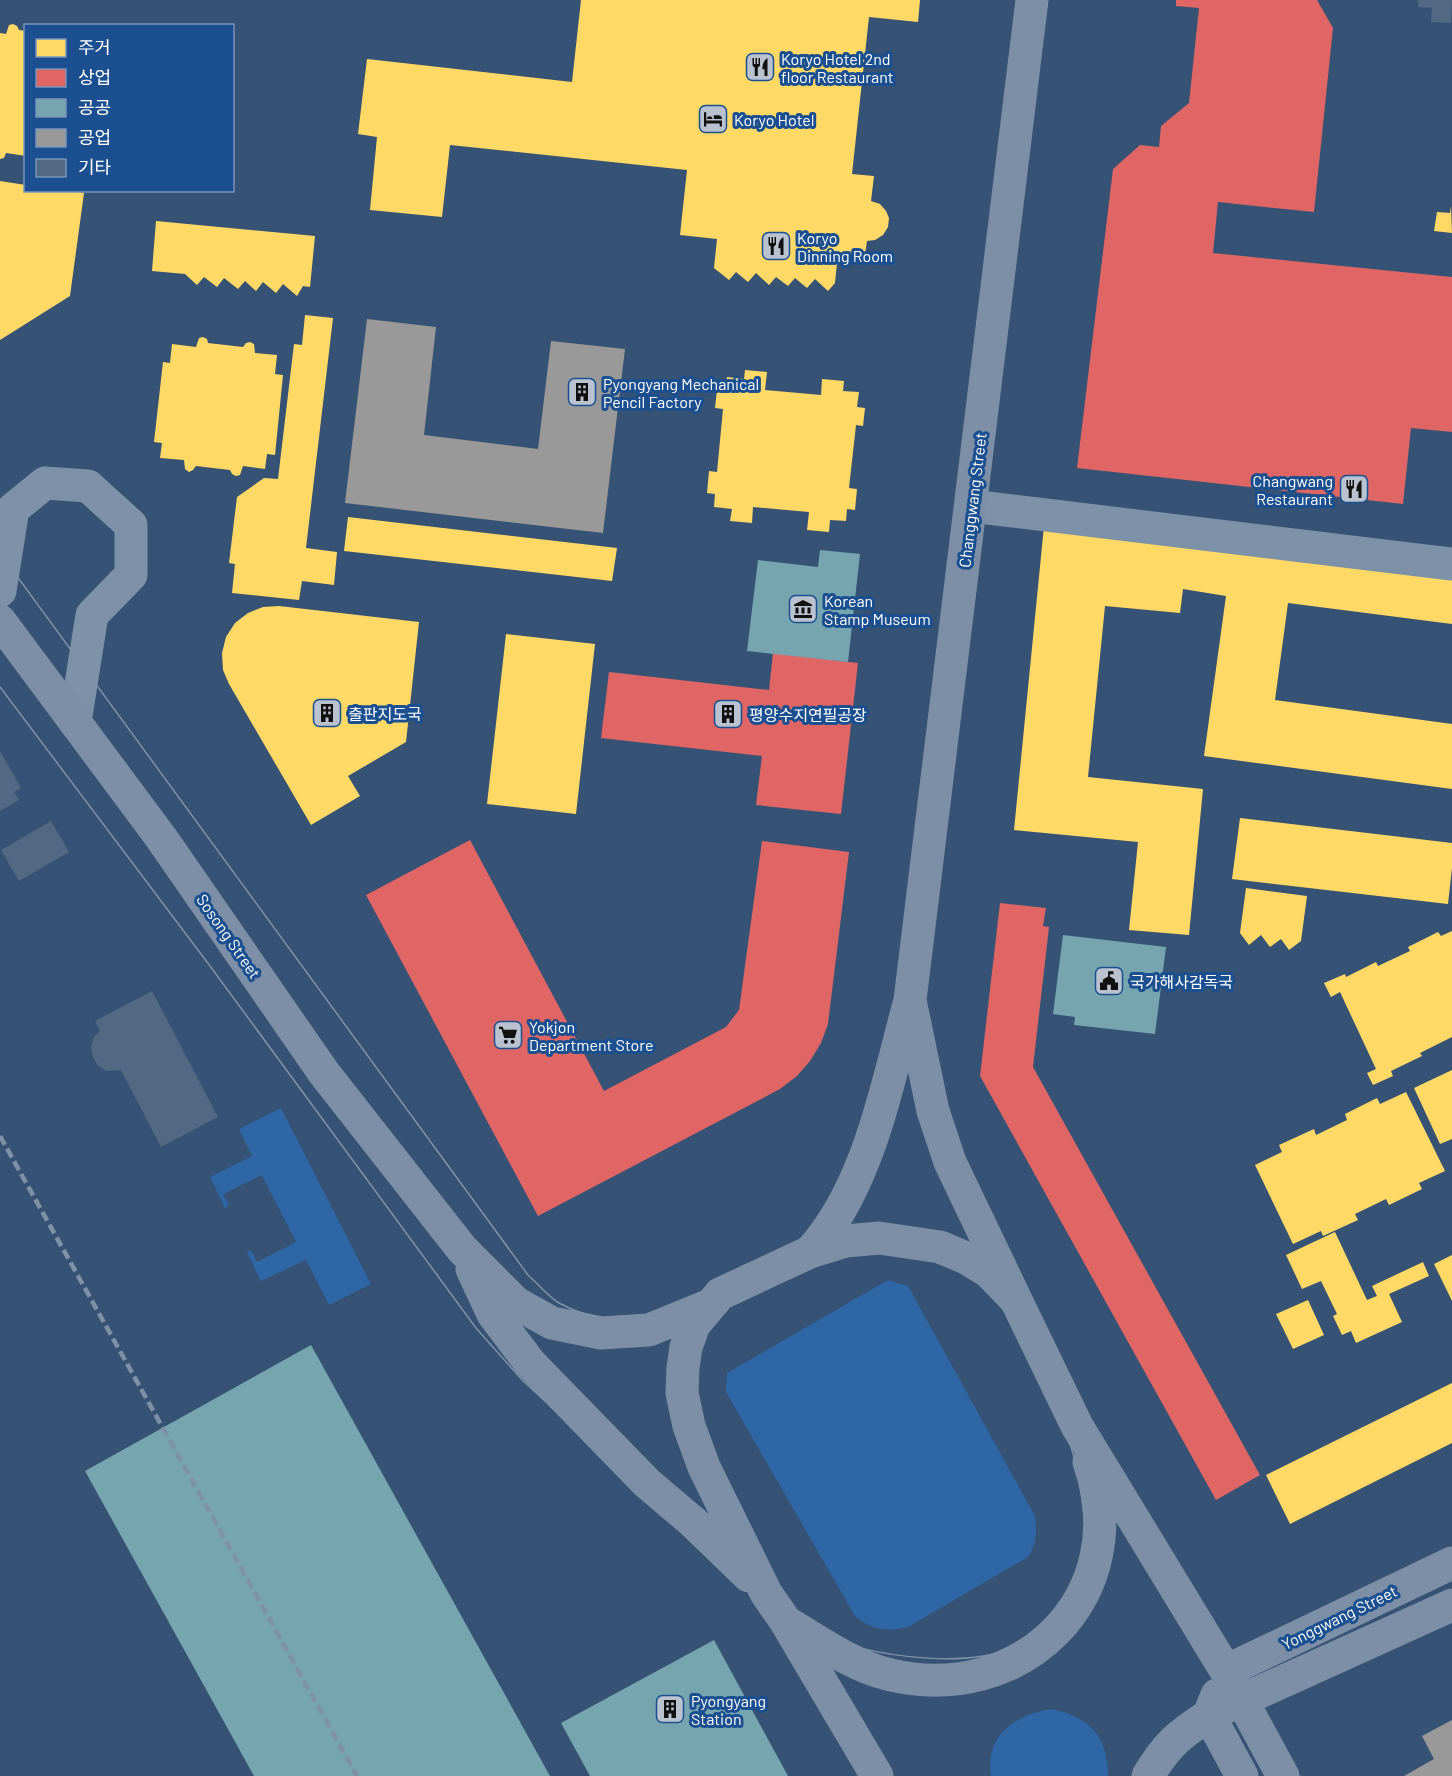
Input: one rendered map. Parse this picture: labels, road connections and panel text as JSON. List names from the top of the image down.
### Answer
{
  "streets": {
    "main road": ["Changgwang Street", "Sosong Street", "Yonggwang Street"]
  },
  "places": {
    "restaurant": ["Koryo Hotel 2nd floor Restaurant", "Koryo Dinning Room", "Changwang Restaurant"],
    "hotel": ["Koryo Hotel"],
    "building": [
      "Pyongyang Mechanical Pencil Factory",
      "출판지도국",
      "평양수지연필공장",
      "Pyongyang Station"
    ],
    "museum": ["Korean Stamp Museum"],
    "public building": ["국가해사감독국"],
    "supermarket": ["Yokjon Department Store"]
  },
  "legend": [
    "주거",
    "상업",
    "공공",
    "공업",
    "기타"
  ]
}
